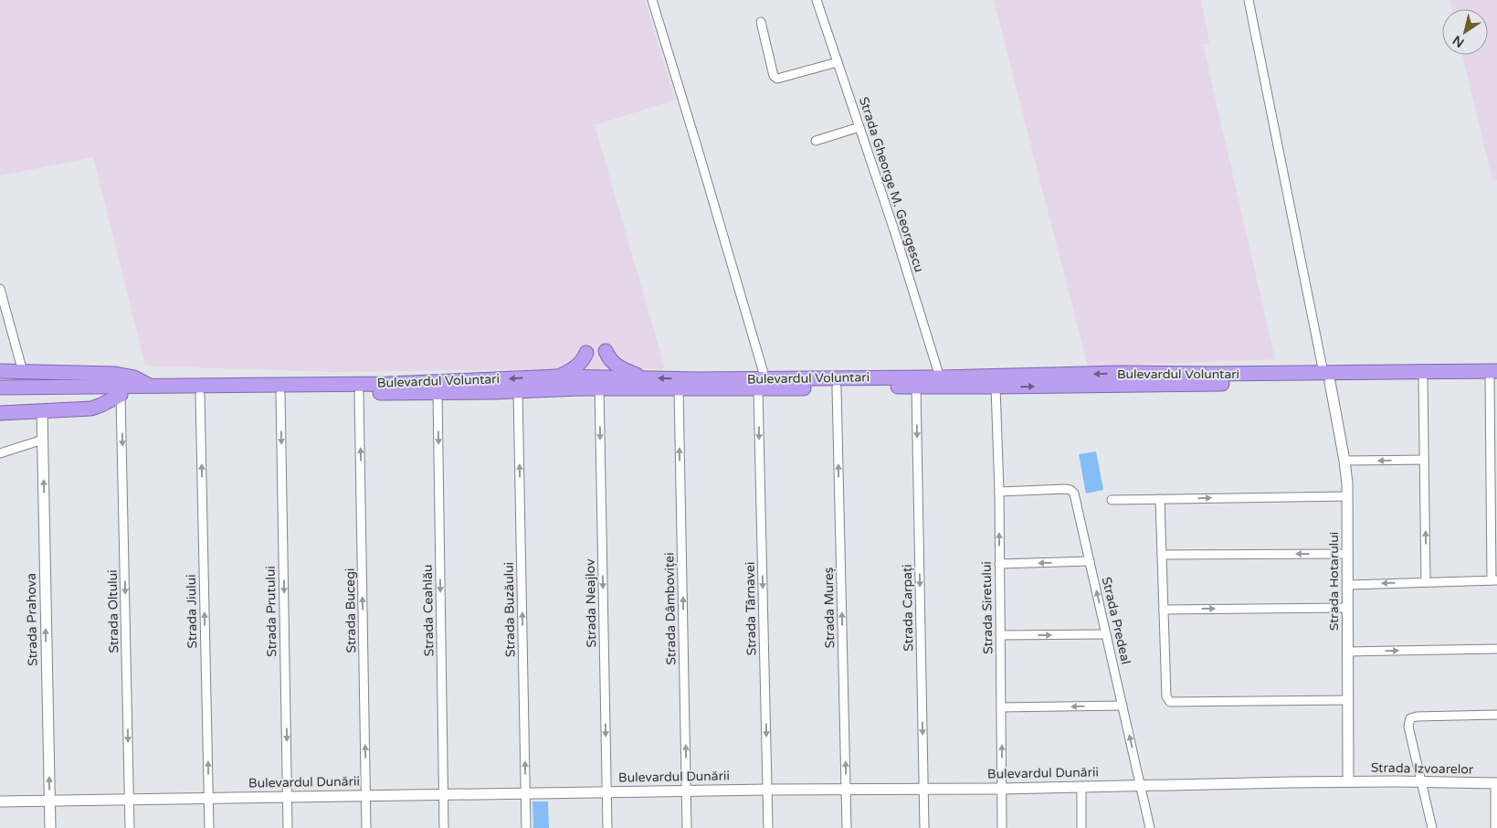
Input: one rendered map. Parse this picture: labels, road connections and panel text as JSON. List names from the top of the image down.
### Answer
{
  "streets": {
    "highway": ["Bulevardul Voluntari"],
    "street": [
      "Strada Gheorge M. Georgescu",
      "Strada Hotarului",
      "Strada Neajlov",
      "Strada Mureș",
      "Strada Carpați",
      "Strada Siretului",
      "Strada Dâmboviței",
      "Strada Târnavei",
      "Strada Buzăului",
      "Strada Bucegi",
      "Strada Ceahlău",
      "Strada Oltului",
      "Strada Jiului",
      "Strada Prutului",
      "Strada Prahova",
      "Strada Predeal",
      "Strada Izvoarelor",
      "Bulevardul Dunării"
    ]
  },
  "crossings": [
    ["Strada Gheorge M. Georgescu", "Bulevardul Voluntari"],
    ["Bulevardul Voluntari", "Strada Hotarului"],
    ["Bulevardul Voluntari", "Strada Neajlov"],
    ["Bulevardul Voluntari", "Strada Mureș"],
    ["Bulevardul Voluntari", "Strada Carpați"],
    ["Bulevardul Voluntari", "Strada Siretului"],
    ["Bulevardul Voluntari", "Strada Dâmboviței"],
    ["Bulevardul Voluntari", "Strada Târnavei"],
    ["Bulevardul Voluntari", "Strada Buzăului"],
    ["Bulevardul Voluntari", "Strada Bucegi"],
    ["Bulevardul Voluntari", "Strada Ceahlău"],
    ["Bulevardul Voluntari", "Strada Oltului"],
    ["Bulevardul Voluntari", "Strada Jiului"],
    ["Bulevardul Voluntari", "Strada Prutului"],
    ["Strada Hotarului", "Strada Izvoarelor"],
    ["Strada Hotarului", "Bulevardul Dunării"],
    ["Strada Neajlov", "Bulevardul Dunării"],
    ["Strada Mureș", "Bulevardul Dunării"],
    ["Strada Carpați", "Bulevardul Dunării"],
    ["Strada Siretului", "Strada Predeal"],
    ["Strada Siretului", "Bulevardul Dunării"],
    ["Strada Dâmboviței", "Bulevardul Dunării"],
    ["Strada Târnavei", "Bulevardul Dunării"],
    ["Strada Buzăului", "Bulevardul Dunării"],
    ["Strada Bucegi", "Bulevardul Dunării"],
    ["Strada Ceahlău", "Bulevardul Dunării"],
    ["Strada Oltului", "Bulevardul Dunării"],
    ["Strada Jiului", "Bulevardul Dunării"],
    ["Strada Prutului", "Bulevardul Dunării"],
    ["Strada Prahova", "Bulevardul Dunării"],
    ["Strada Predeal", "Bulevardul Dunării"],
    ["Strada Izvoarelor", "Bulevardul Dunării"]
  ],
  "one_way": [
    "Strada Neajlov",
    "Strada Mureș",
    "Strada Carpați",
    "Strada Dâmboviței",
    "Strada Târnavei",
    "Strada Buzăului",
    "Strada Bucegi",
    "Strada Ceahlău",
    "Strada Oltului",
    "Strada Jiului",
    "Strada Prutului",
    "Strada Prahova"
  ],
  "north": "bottom left"
}
